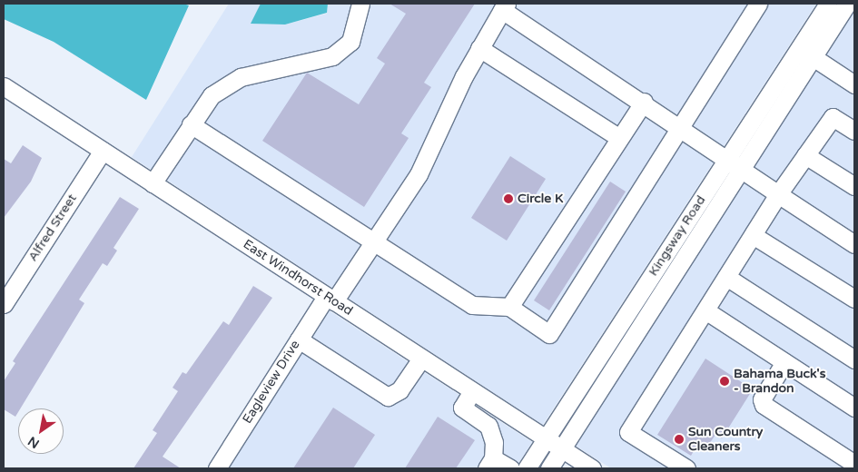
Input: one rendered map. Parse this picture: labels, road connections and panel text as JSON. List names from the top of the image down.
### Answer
{
  "streets": {
    "street": [
      "Alfred Street",
      "Kingsway Road",
      "East Windhorst Road",
      "Eagleview Drive"
    ]
  },
  "crossings": [
    ["Alfred Street", "East Windhorst Road"],
    ["Kingsway Road", "East Windhorst Road"],
    ["East Windhorst Road", "Eagleview Drive"]
  ],
  "places": ["Circle K", "Bahama Buck's - Brandon", "Sun Country Cleaners"],
  "north": "bottom left"
}
